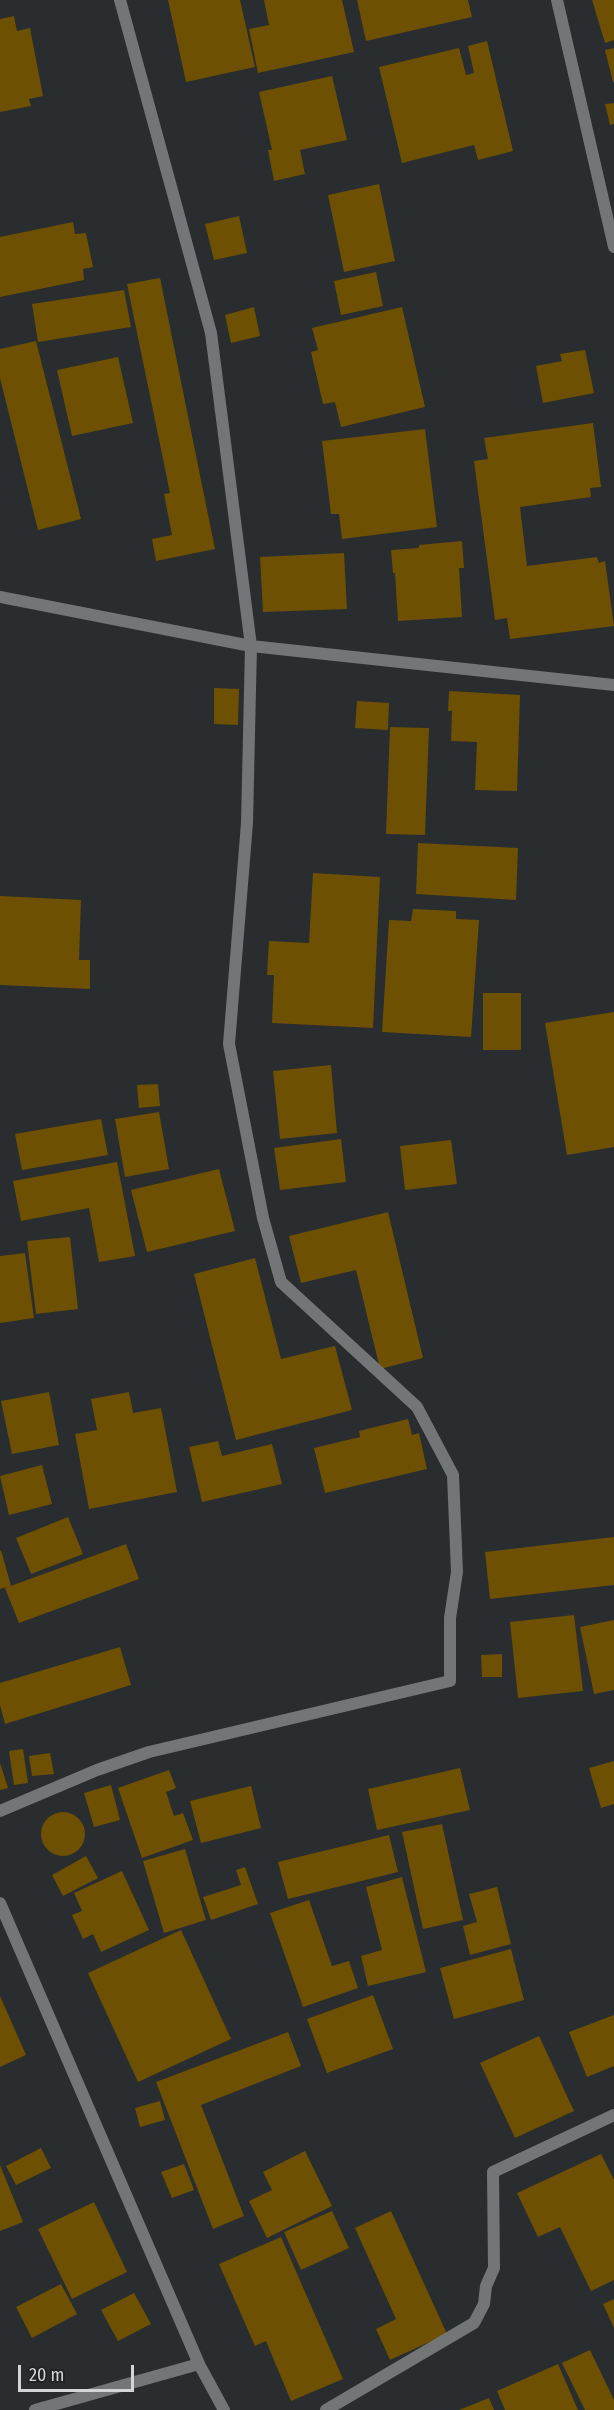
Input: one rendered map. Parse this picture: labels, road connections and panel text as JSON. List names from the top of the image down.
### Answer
{
  "scale_bar": "20 m"
}
